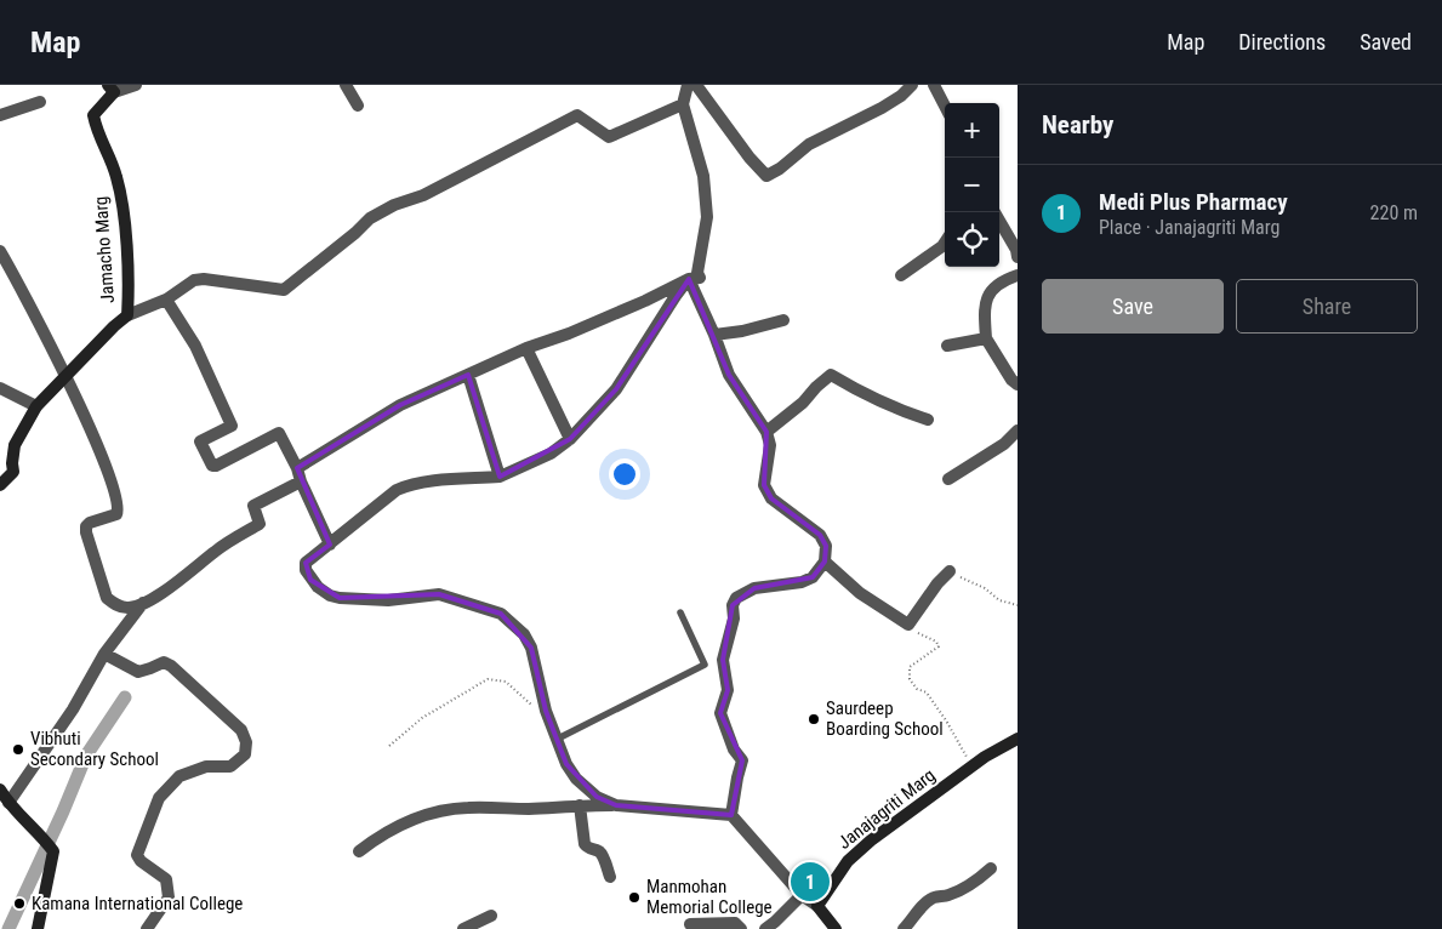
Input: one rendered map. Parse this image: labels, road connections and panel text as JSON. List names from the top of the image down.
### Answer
{
  "streets": {
    "street": ["Jamacho Marg", "Janajagriti Marg"]
  },
  "places": [
    "Saurdeep Boarding School",
    "Vibhuti Secondary School",
    "Manmohan Memorial College",
    "Kamana International College"
  ],
  "page": {
    "header": "Map",
    "nav": ["Map", "Directions", "Saved"],
    "heading": "Nearby",
    "map_buttons": ["+", "−"],
    "list": [
      {
        "mark": "1",
        "name": "Medi Plus Pharmacy",
        "note": "Place · Janajagriti Marg",
        "value": "220 m"
      }
    ],
    "buttons": ["Save", "Share"],
    "pins": "1"
  }
}
